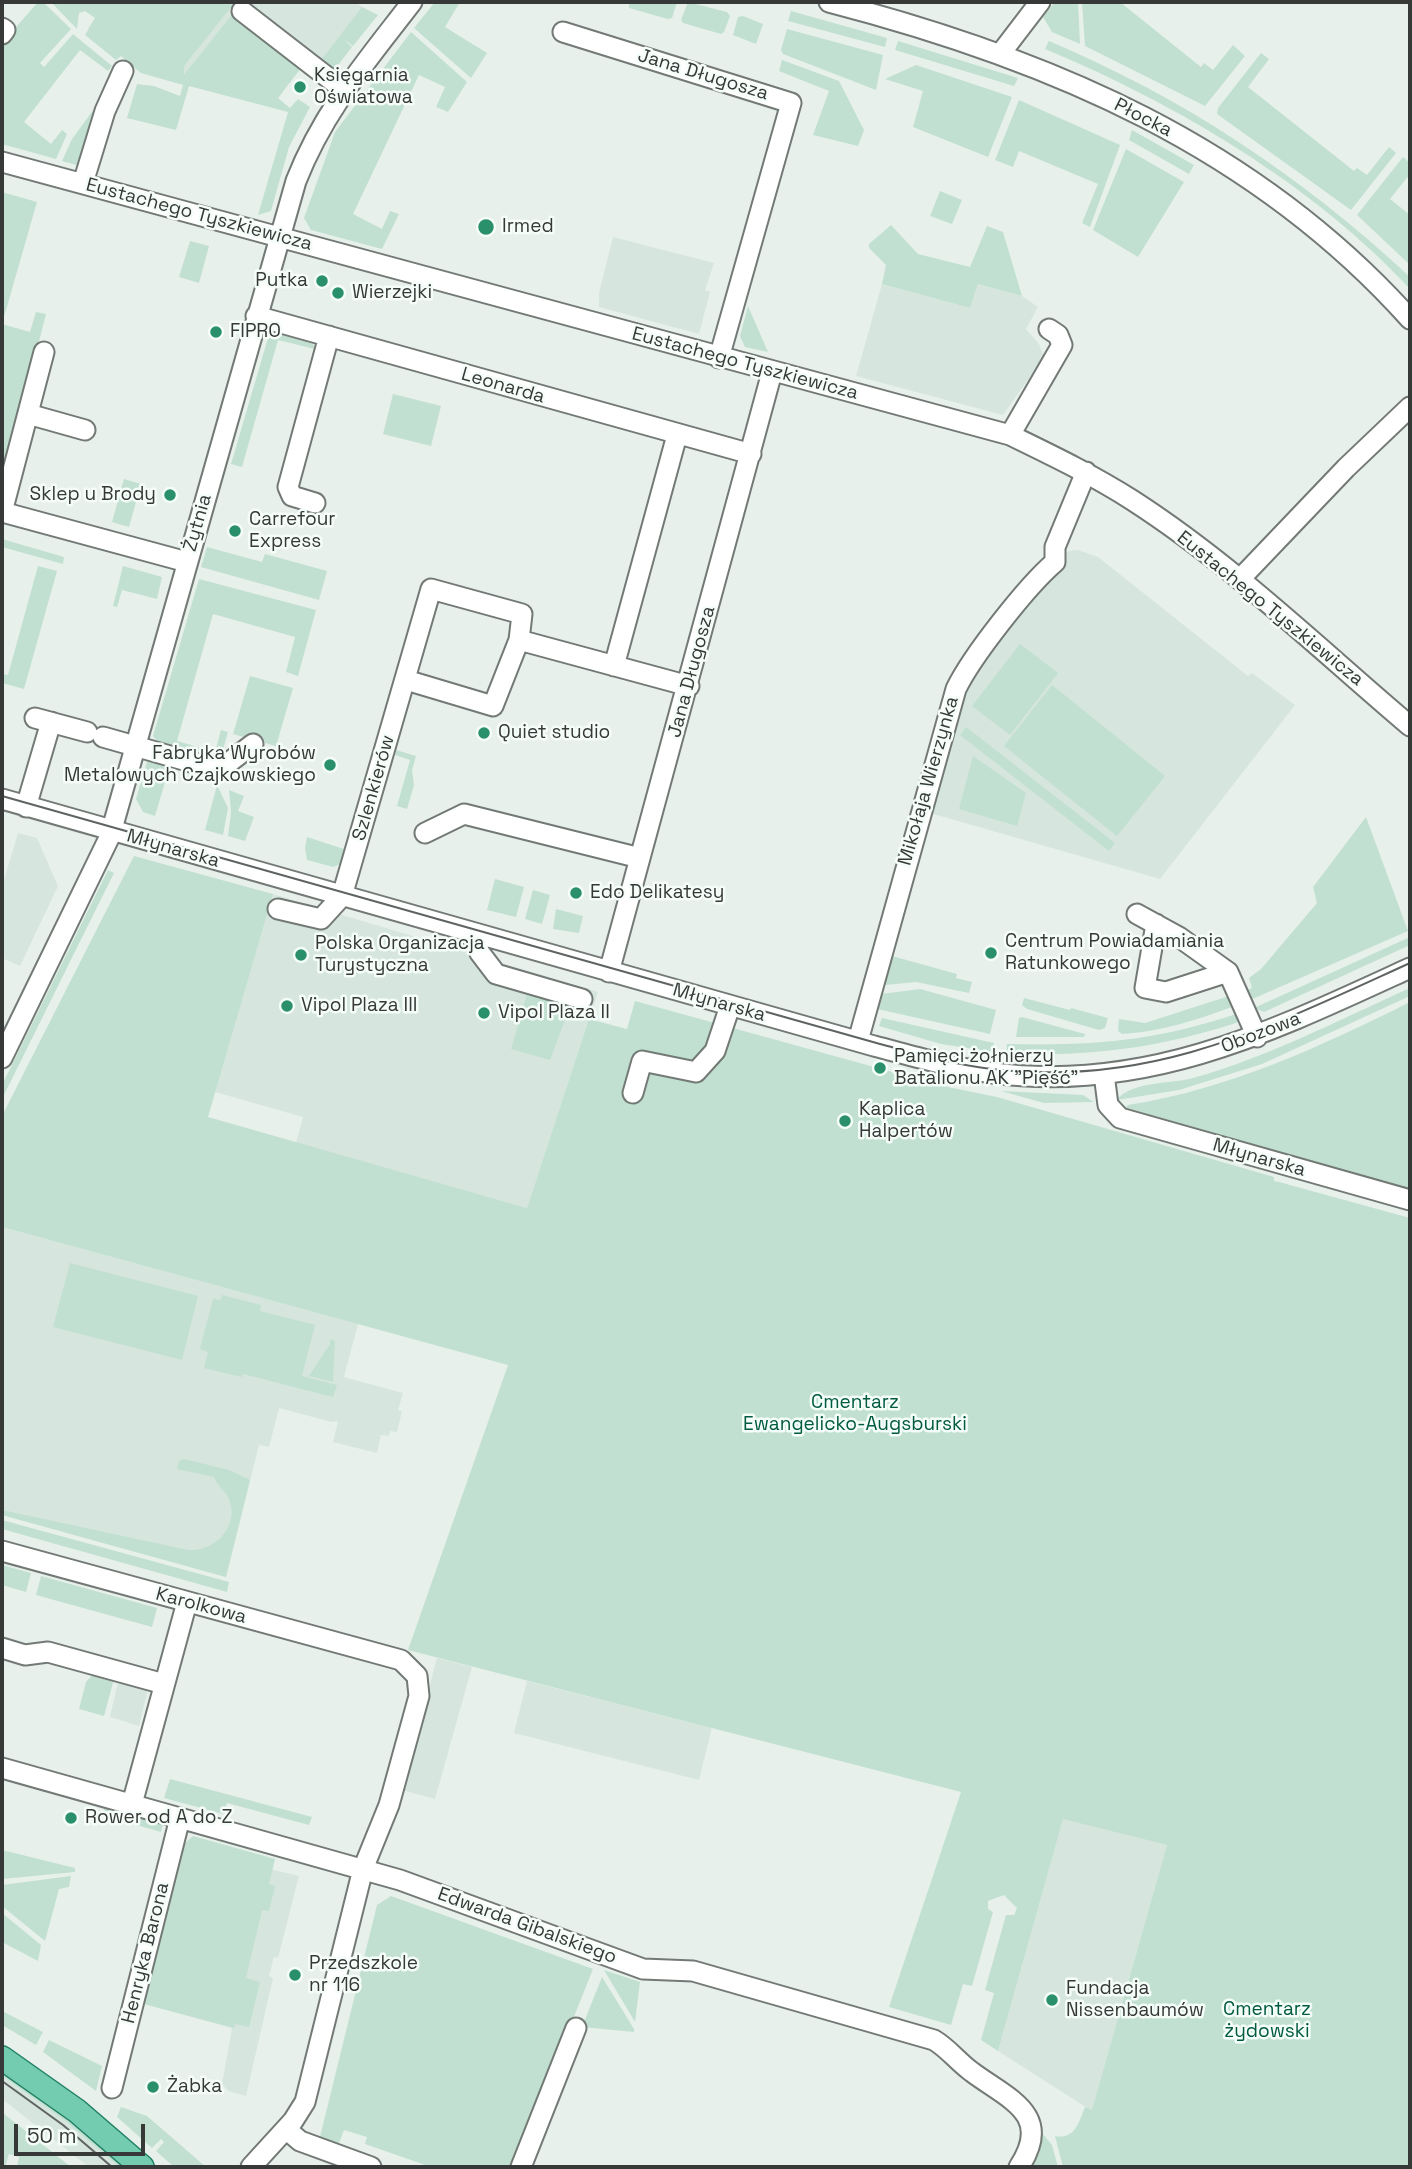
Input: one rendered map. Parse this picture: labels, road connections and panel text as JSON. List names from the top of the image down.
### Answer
{
  "streets": {
    "street": [
      "Jana Długosza",
      "Płocka",
      "Eustachego Tyszkiewicza",
      "Leonarda",
      "Żytnia",
      "Mikołaja Wierzynka",
      "Szlenkierów",
      "Młynarska",
      "Obozowa",
      "Karolkowa",
      "Edwarda Gibalskiego",
      "Henryka Barona"
    ]
  },
  "crossings": [
    ["Jana Długosza", "Eustachego Tyszkiewicza"],
    ["Jana Długosza", "Leonarda"],
    ["Jana Długosza", "Młynarska"],
    ["Eustachego Tyszkiewicza", "Żytnia"],
    ["Eustachego Tyszkiewicza", "Mikołaja Wierzynka"],
    ["Leonarda", "Żytnia"],
    ["Żytnia", "Młynarska"],
    ["Mikołaja Wierzynka", "Młynarska"],
    ["Szlenkierów", "Młynarska"],
    ["Młynarska", "Obozowa"],
    ["Karolkowa", "Edwarda Gibalskiego"],
    ["Edwarda Gibalskiego", "Henryka Barona"]
  ],
  "parks": ["Cmentarz Ewangelicko-Augsburski", "Cmentarz żydowski"],
  "places": [
    "Księgarnia Oświatowa",
    "Irmed",
    "Putka",
    "Wierzejki",
    "FIPRO",
    "Sklep u Brody",
    "Carrefour Express",
    "Quiet studio",
    "Fabryka Wyrobów Metalowych Czajkowskiego",
    "Edo Delikatesy",
    "Centrum Powiadamiania Ratunkowego",
    "Polska Organizacja Turystyczna",
    "Vipol Plaza III",
    "Vipol Plaza II",
    "Pamięci żołnierzy Batalionu AK \"Pięść\"",
    "Kaplica Halpertów",
    "Rower od A do Z",
    "Przedszkole nr 116",
    "Fundacja Nissenbaumów",
    "Żabka"
  ],
  "scale_bar": "50 m"
}
